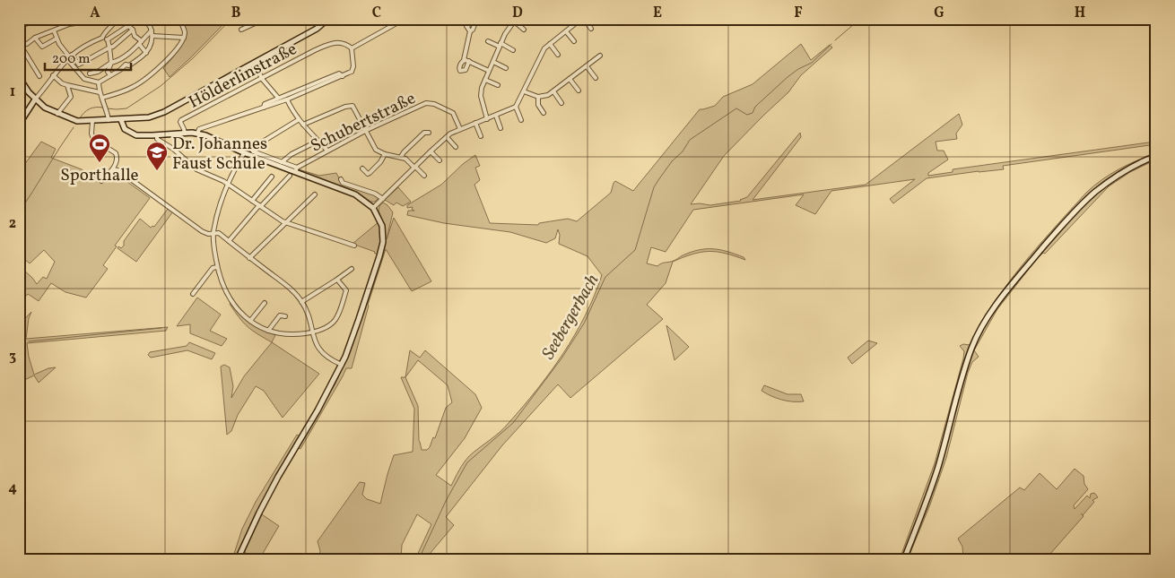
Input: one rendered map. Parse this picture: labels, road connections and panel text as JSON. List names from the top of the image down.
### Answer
{
  "streets": {
    "street": ["Hölderlinstraße", "Schubertstraße"]
  },
  "water": ["Seebergerbach"],
  "places": {
    "sports": ["Sporthalle"],
    "school or university": ["Dr. Johannes Faust Schule"]
  },
  "scale_bar": "200 m",
  "grid": {
    "columns": [
      "A",
      "B",
      "C",
      "D",
      "E",
      "F",
      "G",
      "H"
    ],
    "rows": [
      "1",
      "2",
      "3",
      "4"
    ]
  }
}
